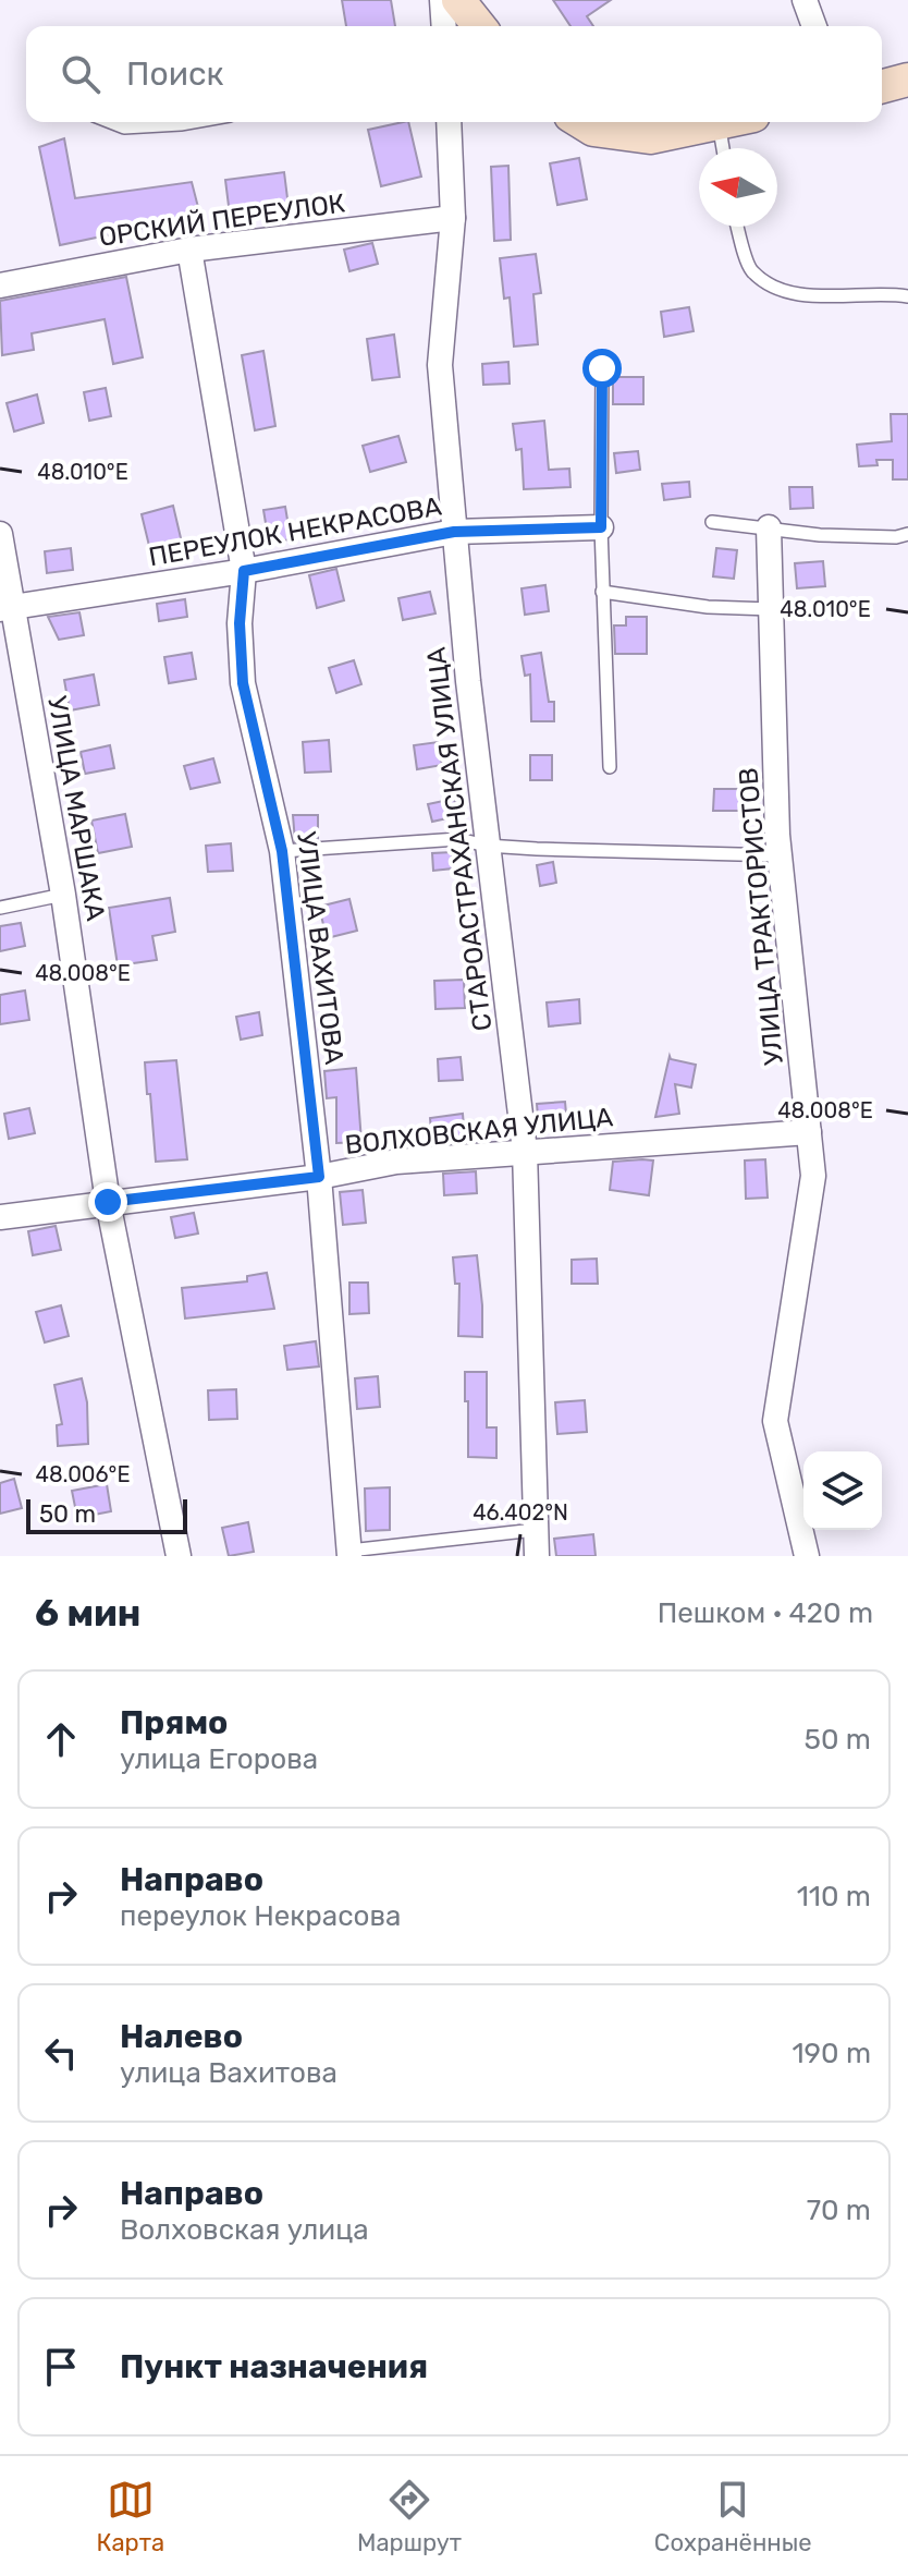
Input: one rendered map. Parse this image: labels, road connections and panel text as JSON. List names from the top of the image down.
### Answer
{
  "streets": {
    "street": [
      "ОРСКИЙ ПЕРЕУЛОК",
      "ПЕРЕУЛОК НЕКРАСОВА",
      "УЛИЦА МАРШАКА",
      "СТАРОАСТРАХАНСКАЯ УЛИЦА",
      "УЛИЦА ТРАКТОРИСТОВ",
      "УЛИЦА ВАХИТОВА",
      "ВОЛХОВСКАЯ УЛИЦА"
    ]
  },
  "crossings": [
    ["ОРСКИЙ ПЕРЕУЛОК", "СТАРОАСТРАХАНСКАЯ УЛИЦА"],
    ["ОРСКИЙ ПЕРЕУЛОК", "УЛИЦА ВАХИТОВА"],
    ["ПЕРЕУЛОК НЕКРАСОВА", "УЛИЦА МАРШАКА"],
    ["ПЕРЕУЛОК НЕКРАСОВА", "СТАРОАСТРАХАНСКАЯ УЛИЦА"],
    ["ПЕРЕУЛОК НЕКРАСОВА", "УЛИЦА ВАХИТОВА"],
    ["УЛИЦА МАРШАКА", "ВОЛХОВСКАЯ УЛИЦА"],
    ["СТАРОАСТРАХАНСКАЯ УЛИЦА", "ВОЛХОВСКАЯ УЛИЦА"],
    ["УЛИЦА ТРАКТОРИСТОВ", "ВОЛХОВСКАЯ УЛИЦА"],
    ["УЛИЦА ВАХИТОВА", "ВОЛХОВСКАЯ УЛИЦА"]
  ],
  "scale_bar": "50 m",
  "north": "left",
  "page": {
    "search": "Поиск",
    "scale": "50 m",
    "heading": ["6 мин", "Пешком · 420 m"],
    "list": [
      ["Прямо", "улица Егорова", "50 m"],
      ["Направо", "переулок Некрасова", "110 m"],
      ["Налево", "улица Вахитова", "190 m"],
      ["Направо", "Волховская улица", "70 m"],
      "Пункт назначения"
    ],
    "nav": ["Карта", "Маршрут", "Сохранённые"]
  },
  "coordinates": [
    "48.010°E",
    "48.008°E",
    "48.006°E",
    "46.402°N"
  ]
}
